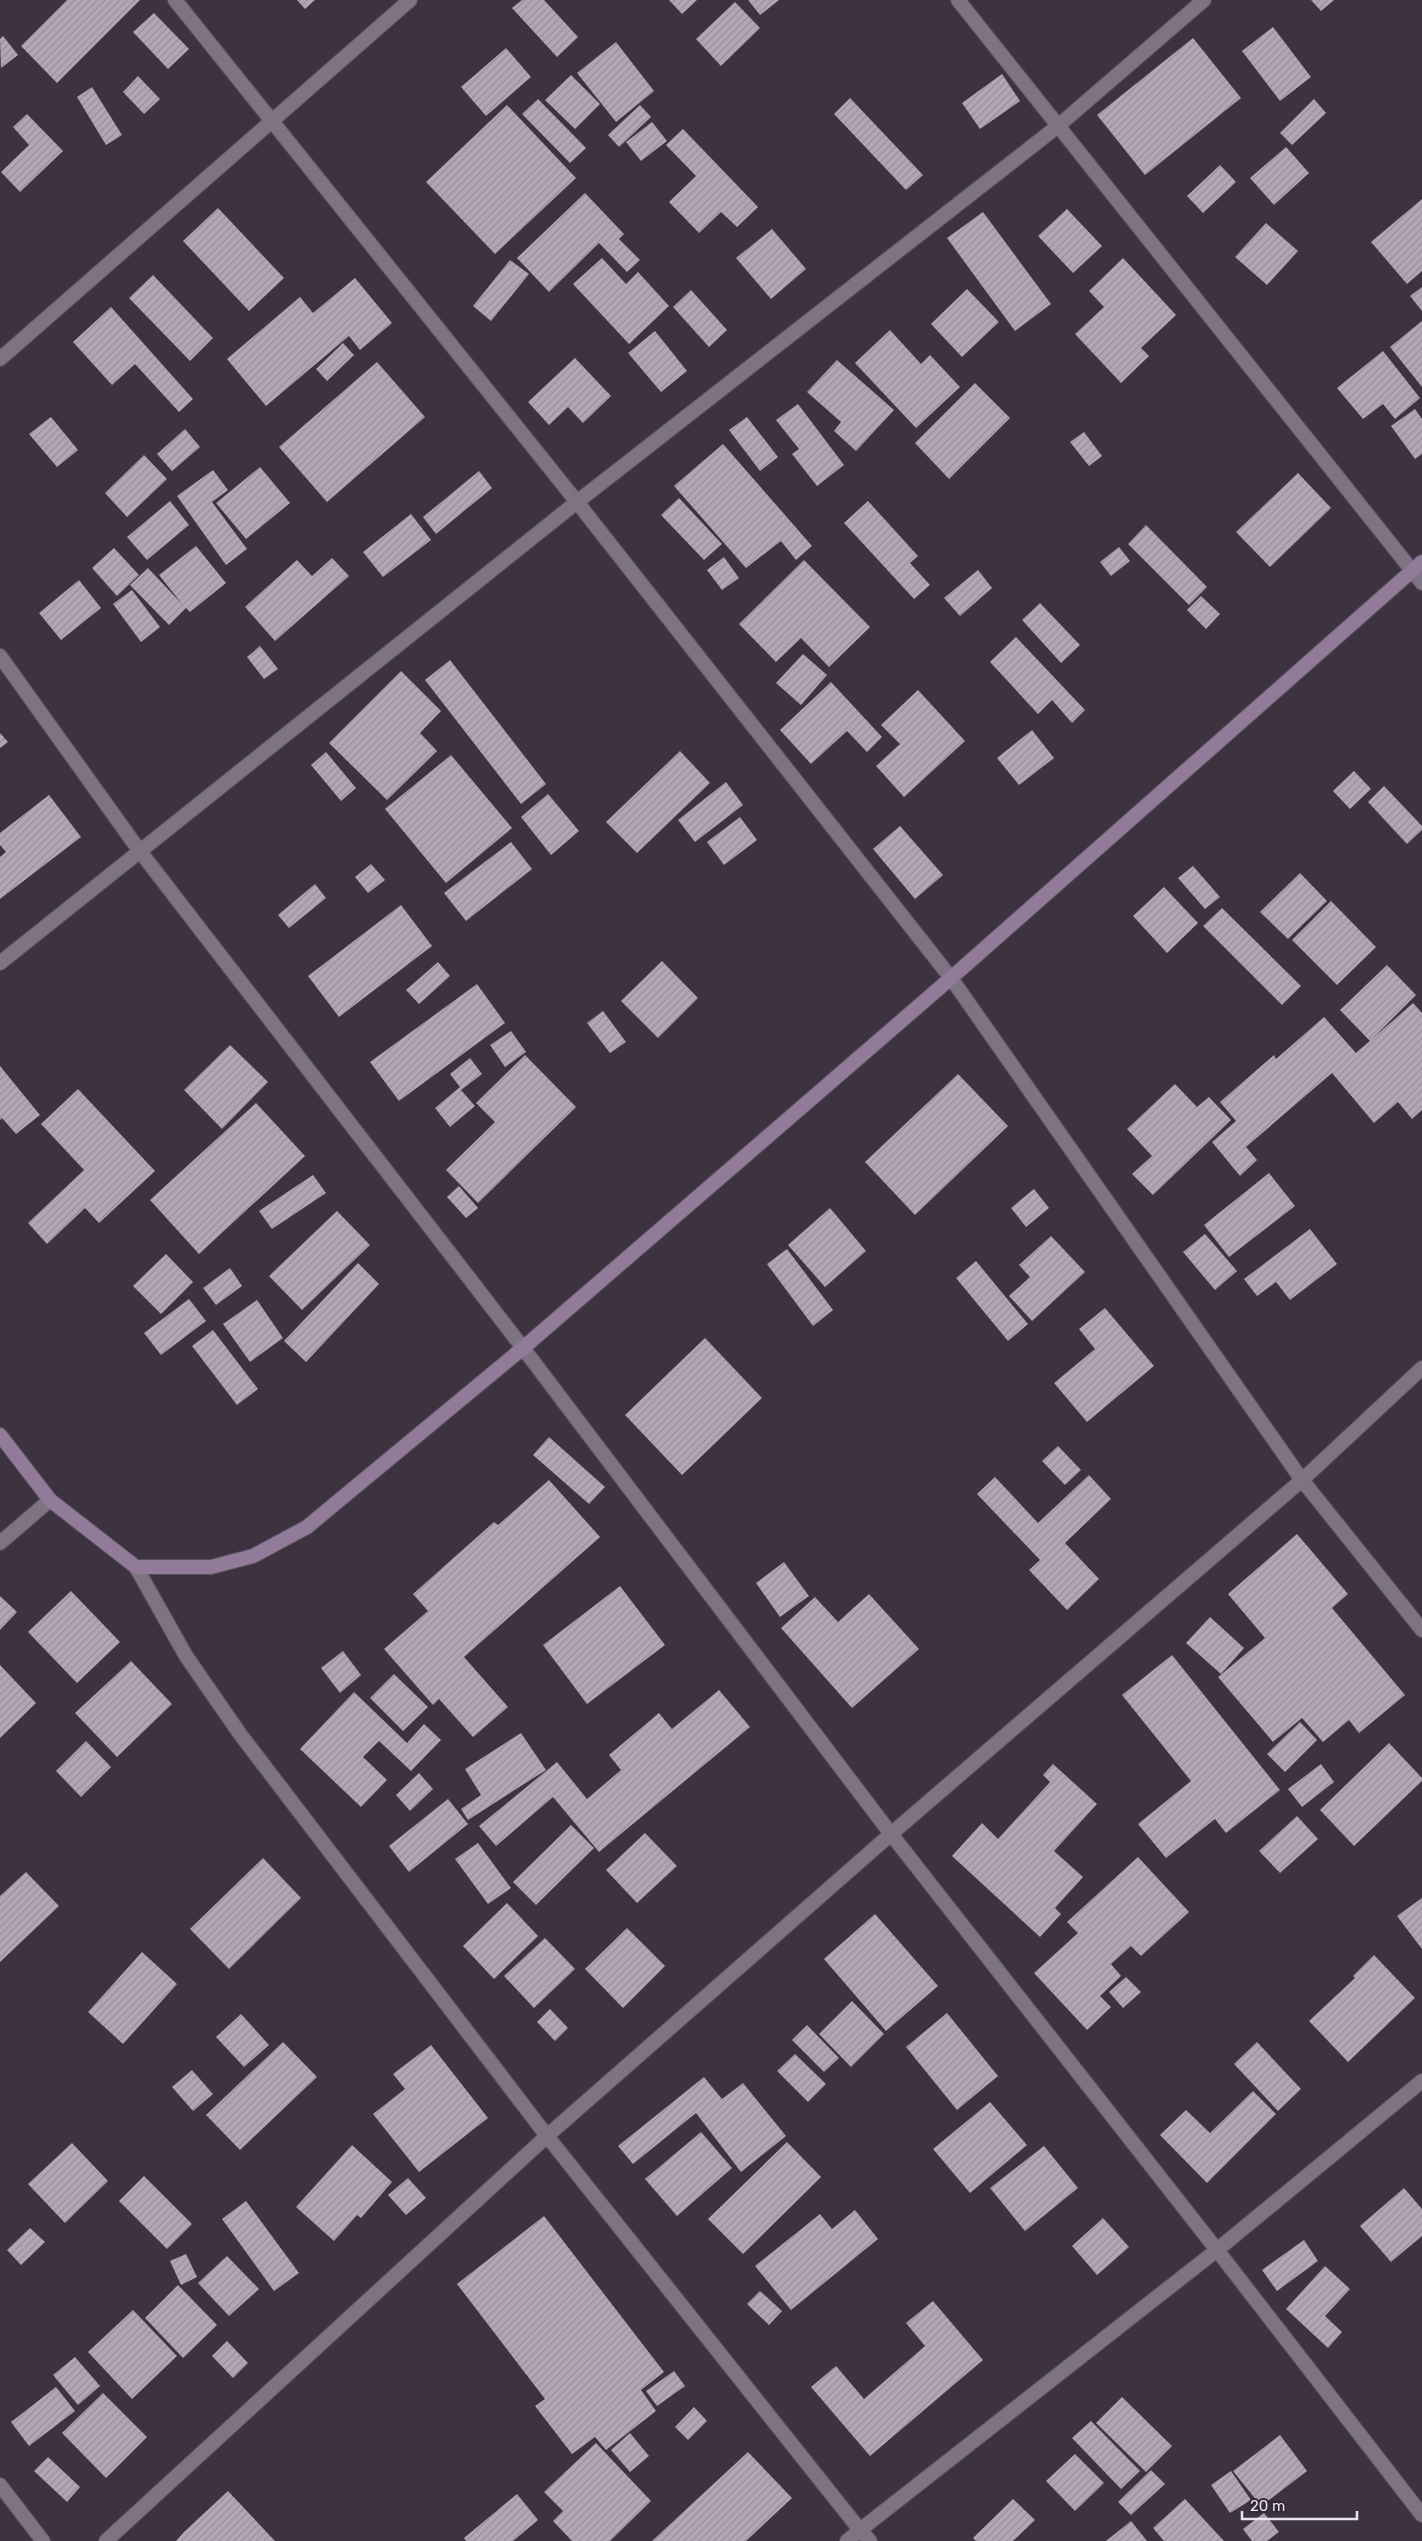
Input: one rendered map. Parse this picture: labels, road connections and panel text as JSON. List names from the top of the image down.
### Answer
{
  "scale_bar": "20 m"
}
